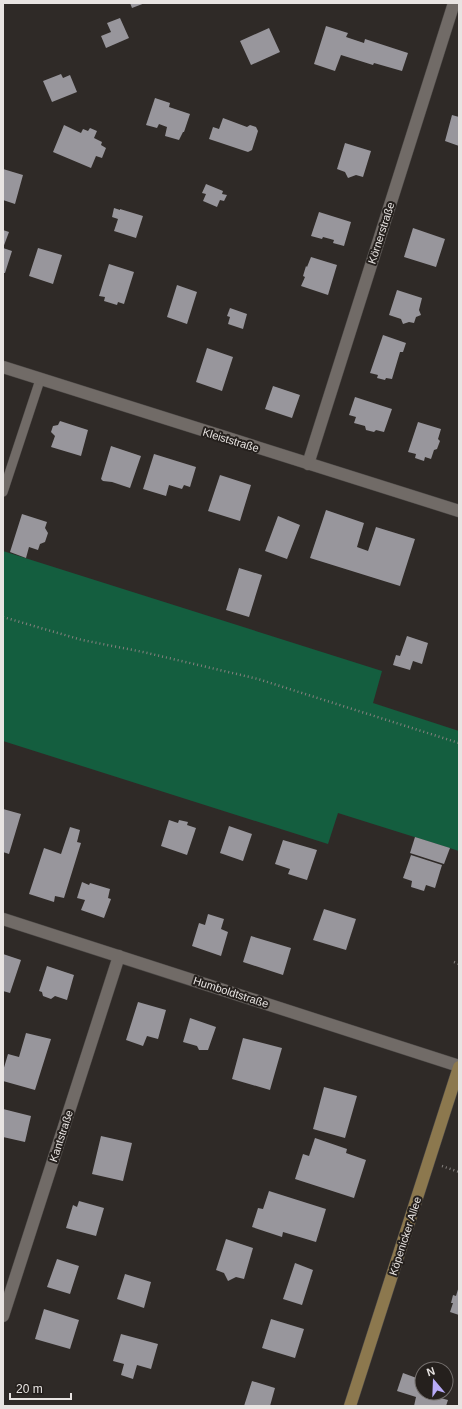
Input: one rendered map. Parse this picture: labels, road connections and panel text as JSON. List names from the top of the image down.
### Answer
{
  "streets": {
    "street": [
      "Körnerstraße",
      "Kleiststraße",
      "Humboldtstraße",
      "Kantstraße",
      "Köpenicker Allee"
    ]
  },
  "crossings": [
    ["Körnerstraße", "Kleiststraße"],
    ["Humboldtstraße", "Kantstraße"],
    ["Humboldtstraße", "Köpenicker Allee"]
  ],
  "scale_bar": "20 m",
  "north": "top"
}
